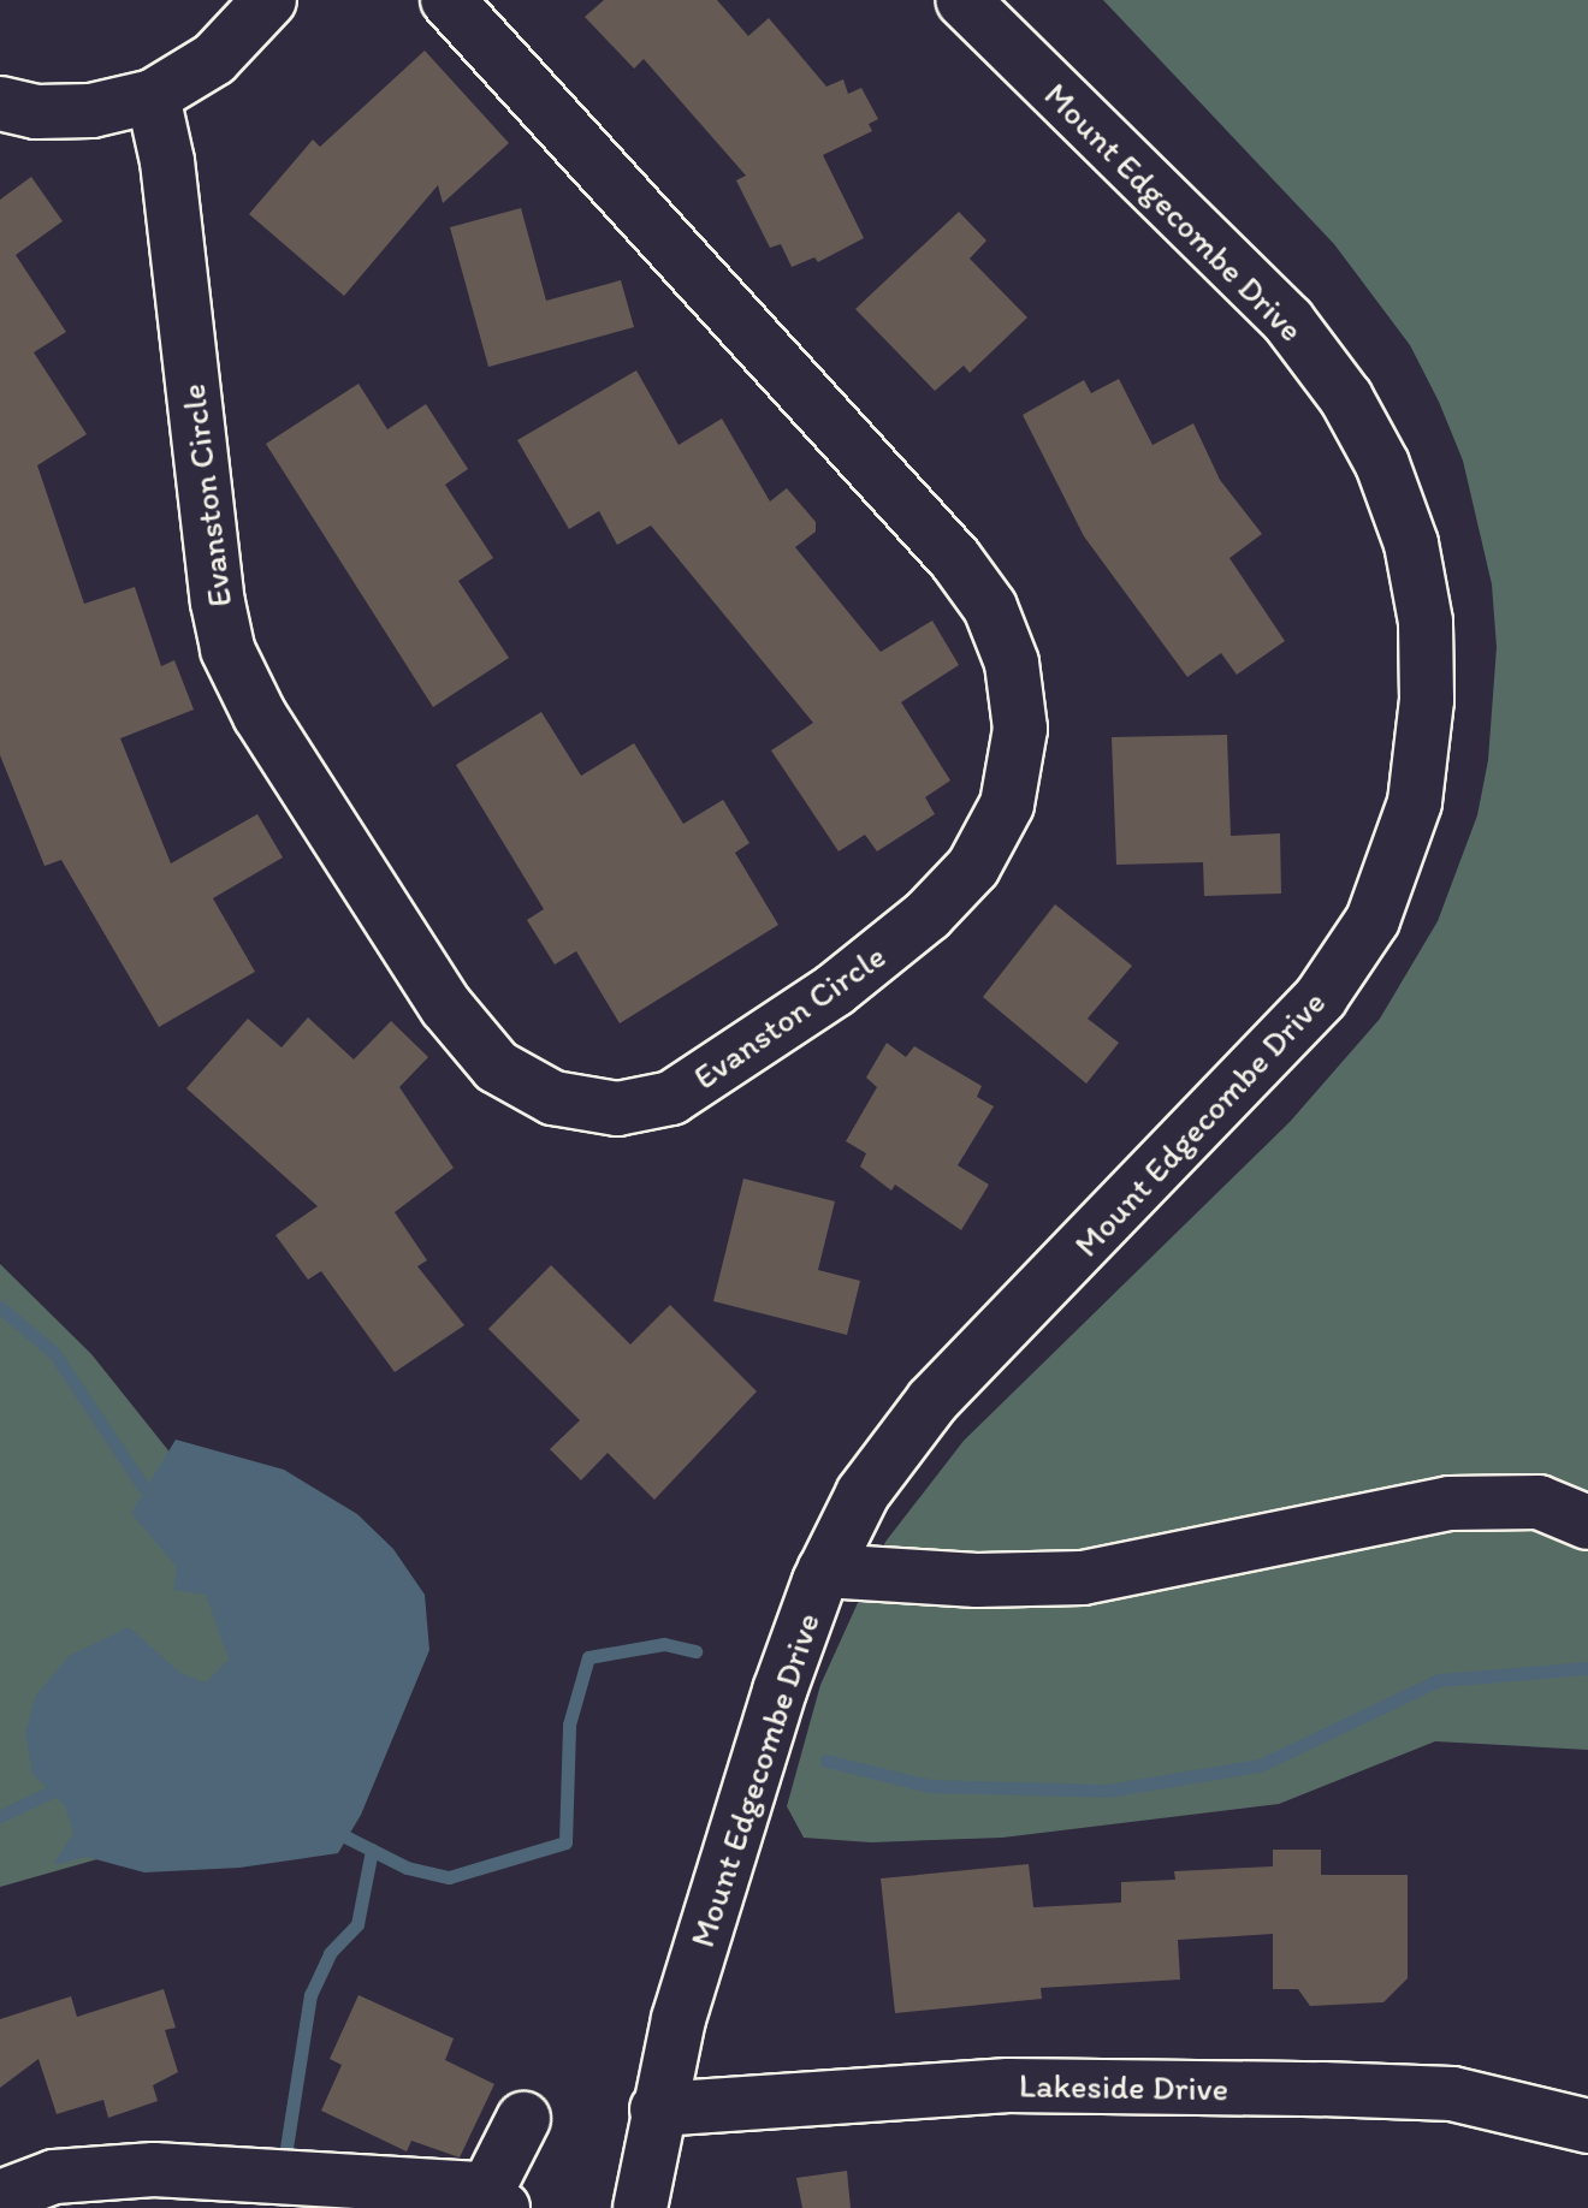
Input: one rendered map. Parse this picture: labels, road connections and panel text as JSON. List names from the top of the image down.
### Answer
{
  "streets": {
    "street": ["Mount Edgecombe Drive", "Evanston Circle", "Lakeside Drive"]
  },
  "crossings": [
    ["Mount Edgecombe Drive", "Lakeside Drive"]
  ]
}
